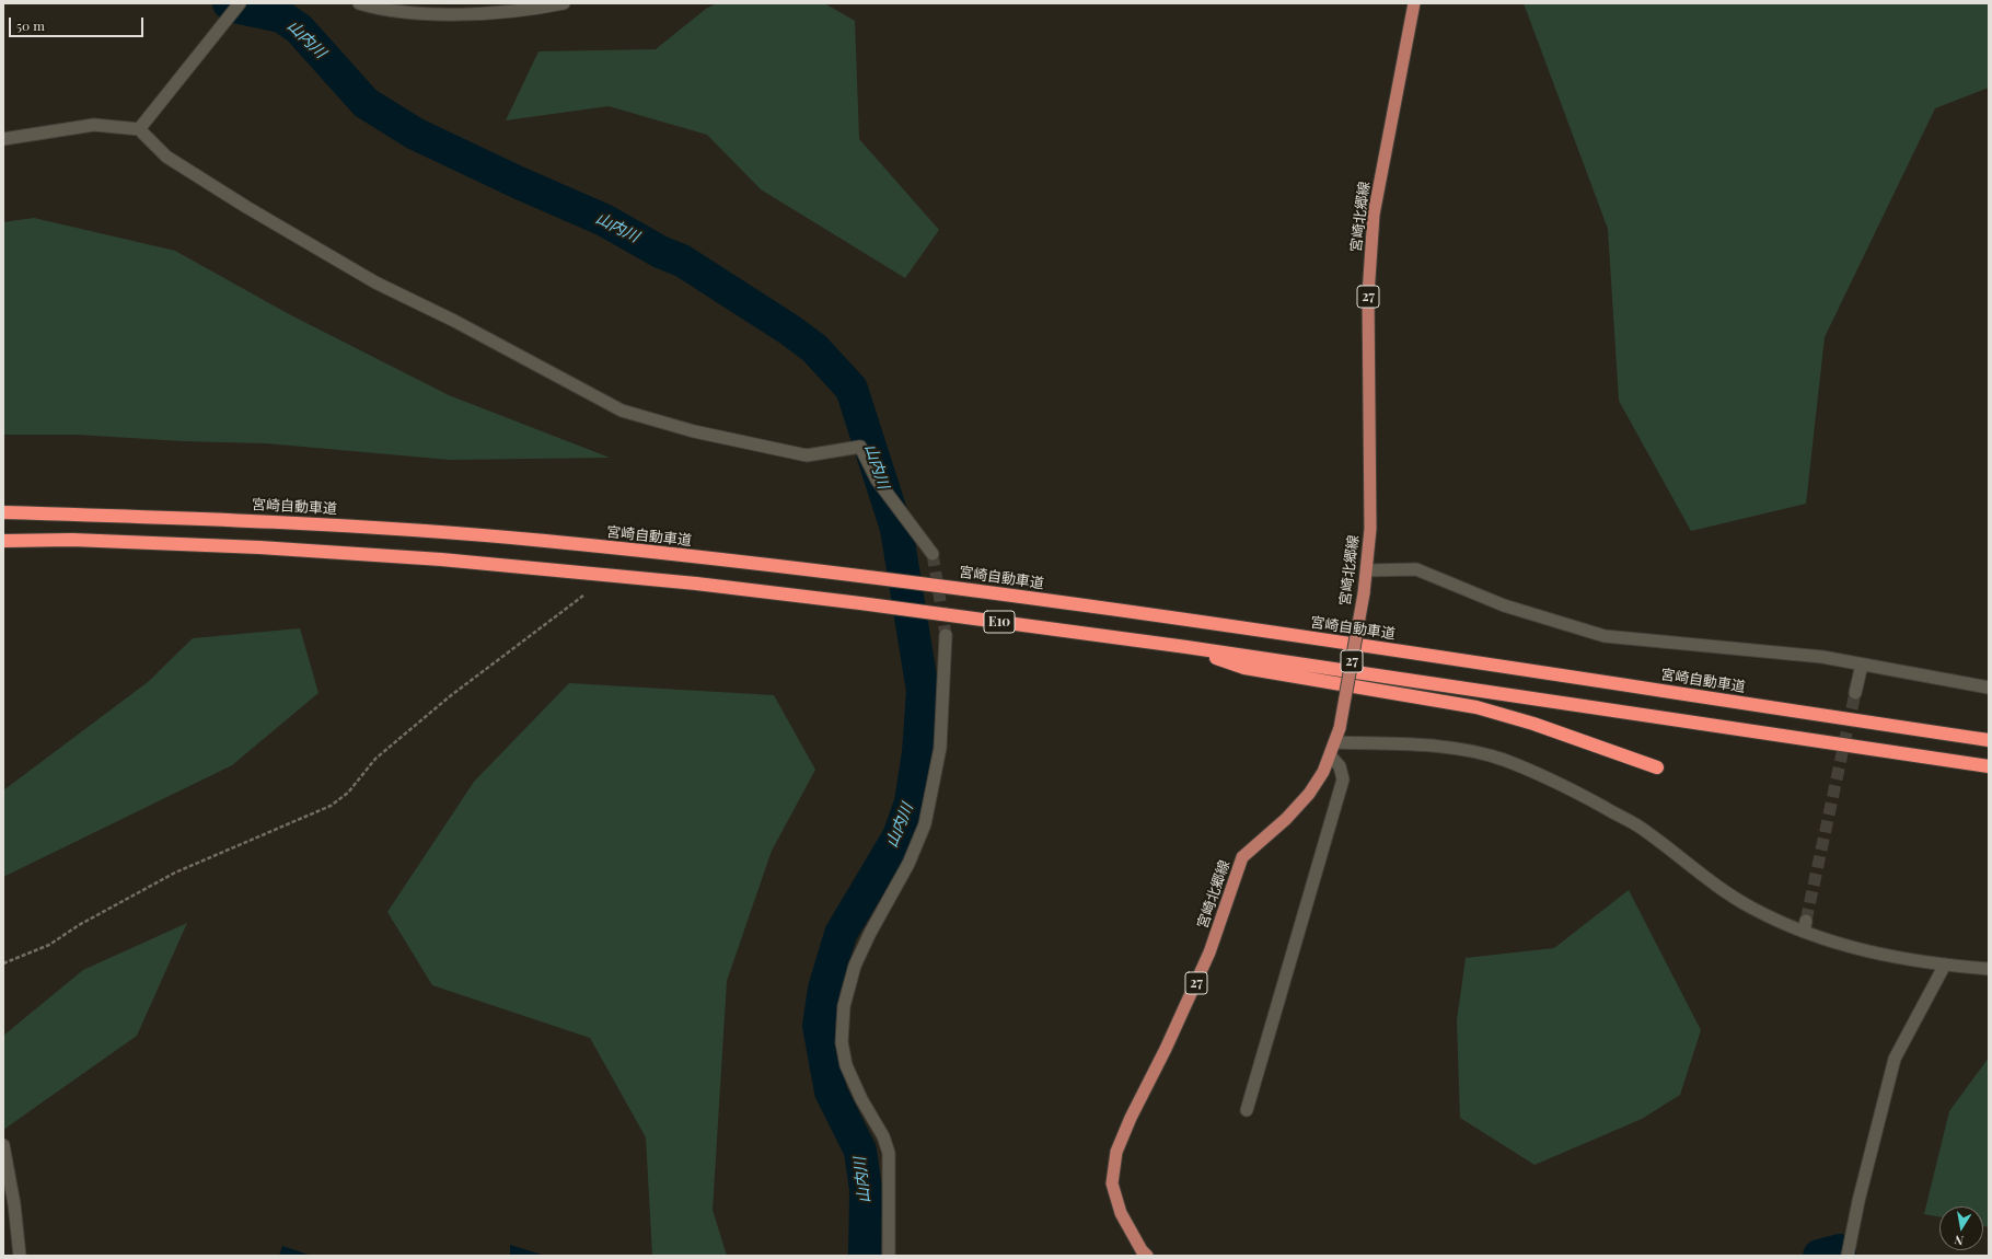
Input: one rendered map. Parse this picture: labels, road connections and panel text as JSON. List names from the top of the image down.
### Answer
{
  "streets": {
    "highway": ["宮崎自動車道", "E10"],
    "main road": ["宮崎北郷線", "27"]
  },
  "water": ["山内川"],
  "scale_bar": "50 m",
  "north": "bottom"
}
